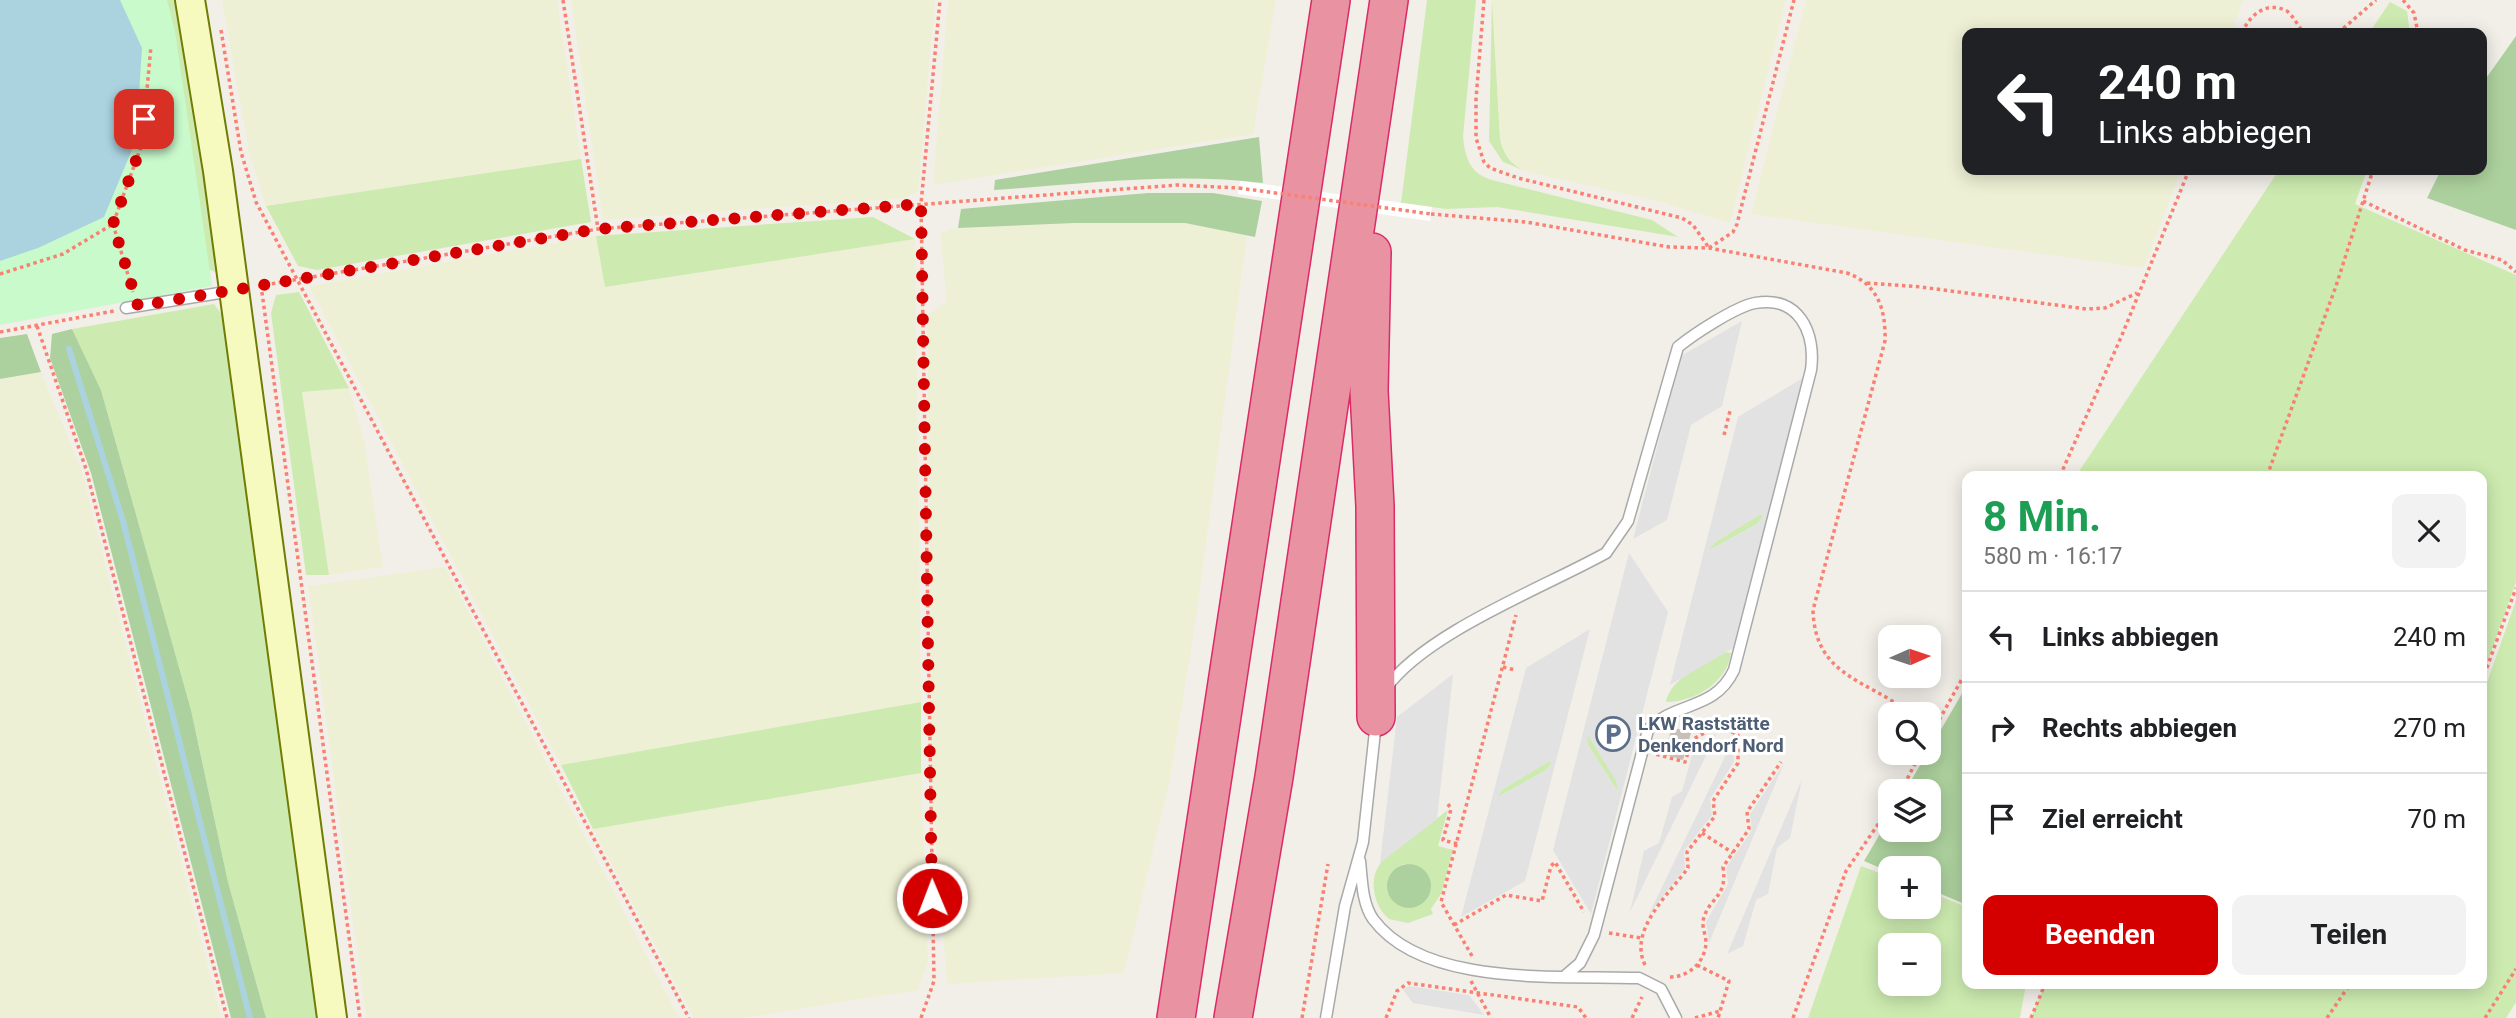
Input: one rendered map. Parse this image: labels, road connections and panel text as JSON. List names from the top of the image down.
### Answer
{
  "places": {
    "parking": ["LKW Raststätte Denkendorf Nord"]
  },
  "north": "right",
  "page": {
    "turn": ["240 m", "Links abbiegen"],
    "heading": ["8 Min.", "580 m · 16:17"],
    "list": [
      {
        "name": "Links abbiegen",
        "value": "240 m"
      },
      {
        "name": "Rechts abbiegen",
        "value": "270 m"
      },
      {
        "name": "Ziel erreicht",
        "value": "70 m"
      }
    ],
    "map_buttons": ["+", "−"],
    "buttons": ["Beenden", "Teilen"]
  }
}
